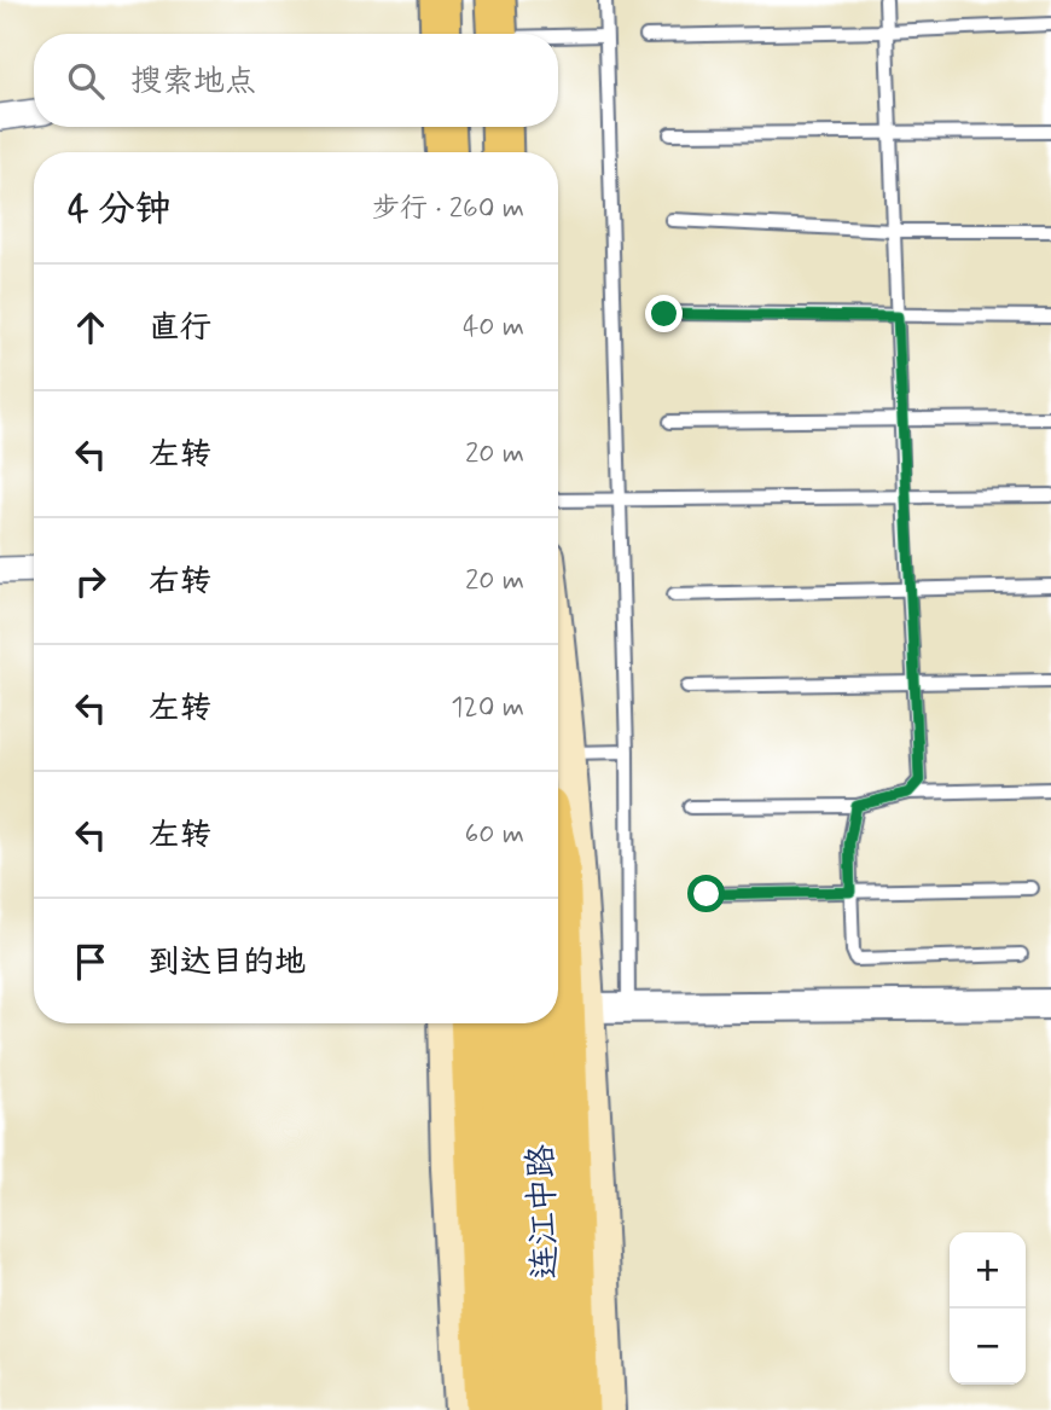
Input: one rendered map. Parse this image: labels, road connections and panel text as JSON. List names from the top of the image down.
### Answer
{
  "streets": {
    "highway": ["连江中路"]
  },
  "page": {
    "search": "搜索地点",
    "heading": ["4 分钟", "步行 · 260 m"],
    "list": [
      ["直行", "40 m"],
      ["左转", "20 m"],
      ["右转", "20 m"],
      ["左转", "120 m"],
      ["左转", "60 m"],
      "到达目的地"
    ],
    "map_buttons": ["+", "−"]
  }
}
